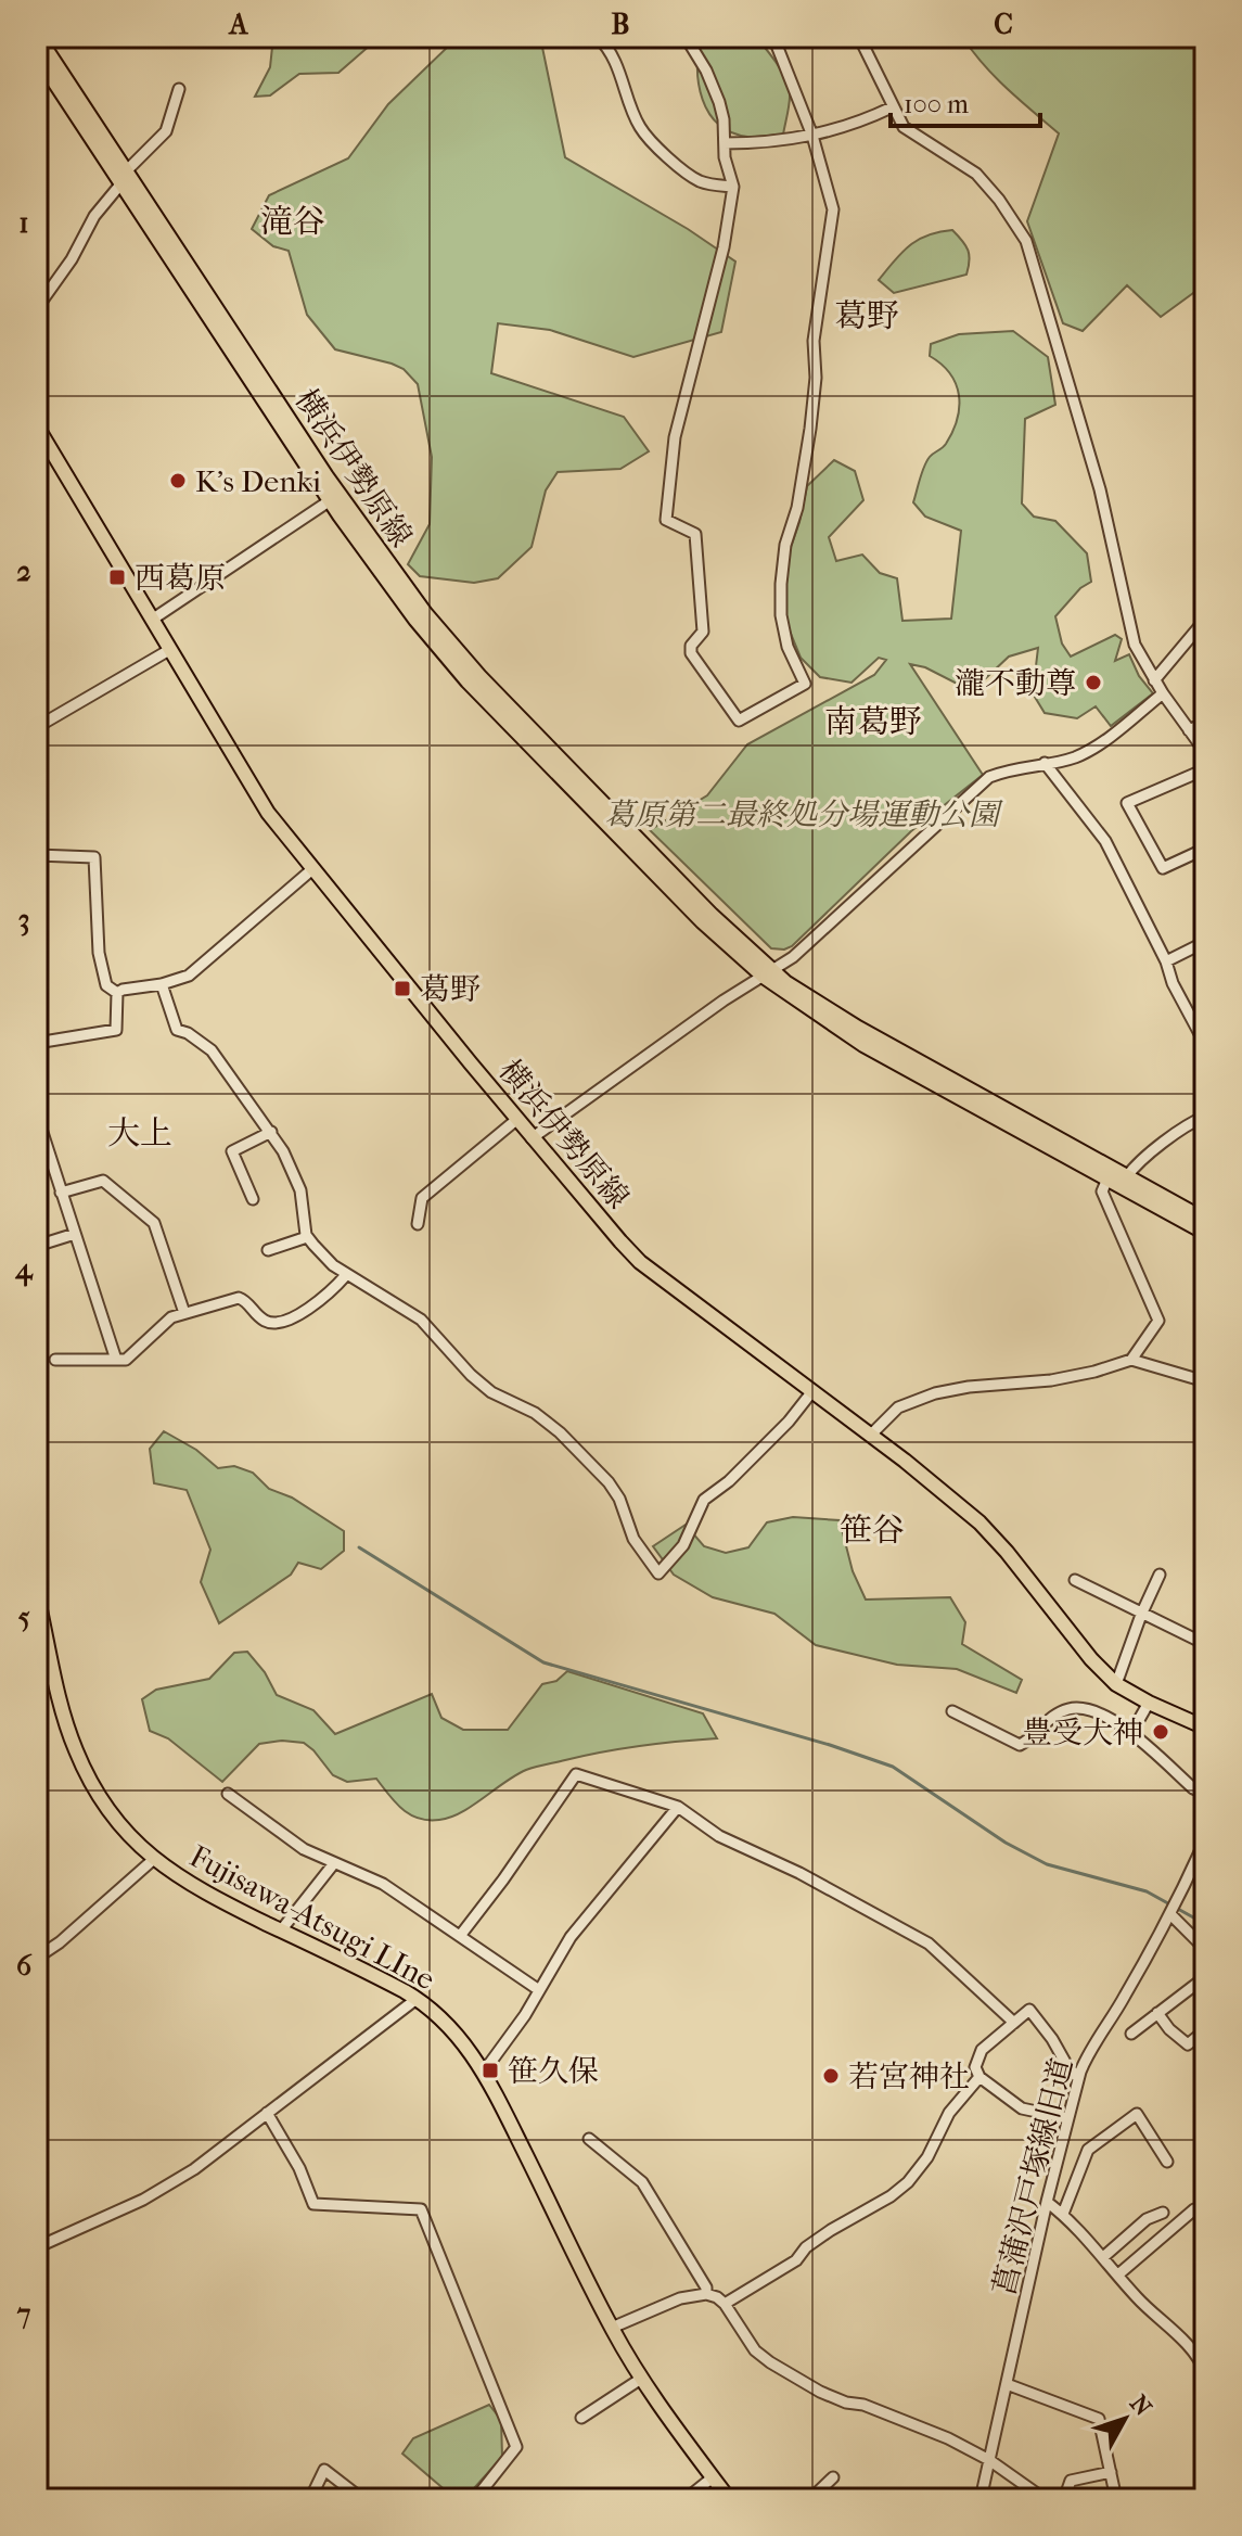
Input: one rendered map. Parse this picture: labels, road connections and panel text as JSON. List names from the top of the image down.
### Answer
{
  "streets": {
    "main road": ["横浜伊勢原線", "Fujisawa-Atsugi LIne"],
    "street": ["菖蒲沢戸塚線旧道"]
  },
  "districts": [
    "滝谷",
    "葛野",
    "南葛野",
    "大上",
    "笹谷"
  ],
  "parks": ["葛原第二最終処分場運動公園"],
  "places": {
    "other": [
      "K's Denki",
      "瀧不動尊",
      "豊受大神",
      "若宮神社"
    ],
    "transit": ["西葛原", "葛野", "笹久保"]
  },
  "scale_bar": "100 m",
  "north": "top right",
  "grid": {
    "columns": ["A", "B", "C"],
    "rows": [
      "1",
      "2",
      "3",
      "4",
      "5",
      "6",
      "7"
    ]
  }
}
